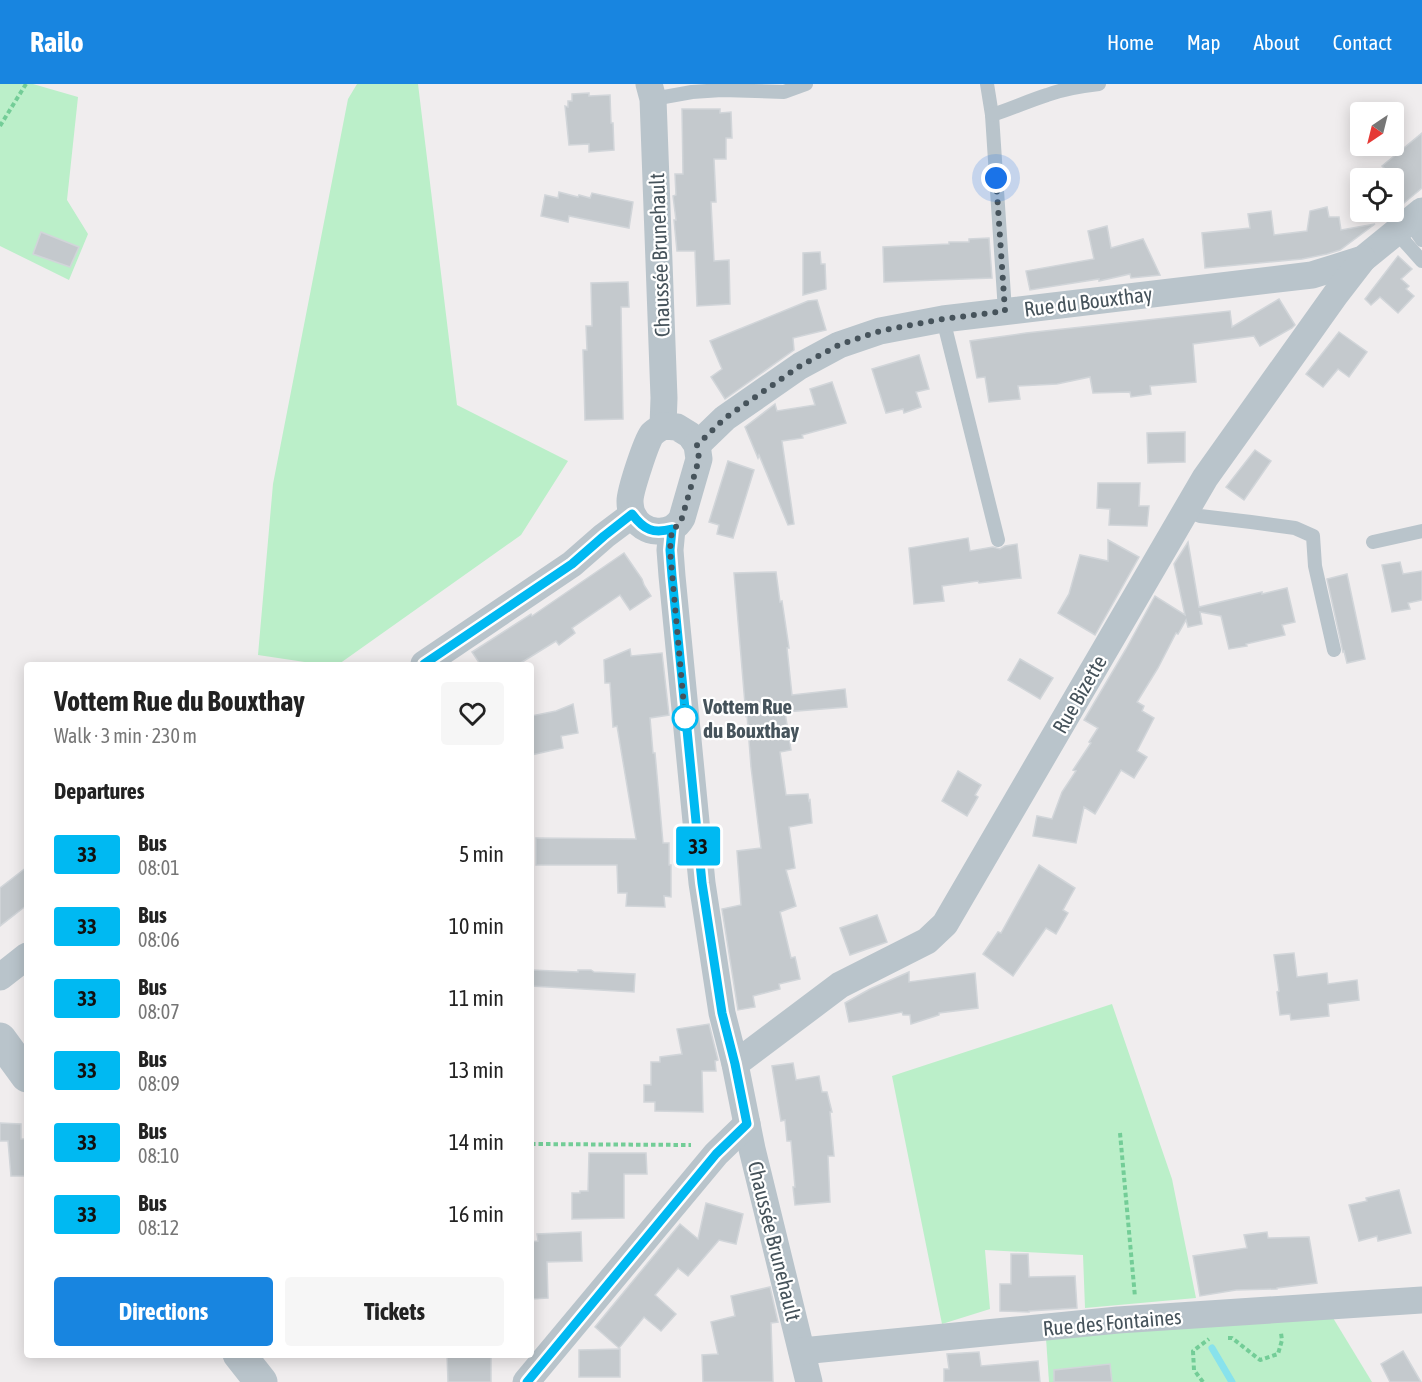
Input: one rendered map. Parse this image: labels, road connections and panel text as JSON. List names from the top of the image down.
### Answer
{
  "streets": {
    "street": [
      "Chaussée Brunehault",
      "Rue du Bouxthay",
      "Rue Bizette",
      "Rue des Fontaines"
    ]
  },
  "crossings": [
    ["Chaussée Brunehault", "Rue du Bouxthay"],
    ["Chaussée Brunehault", "Rue Bizette"],
    ["Chaussée Brunehault", "Rue des Fontaines"],
    ["Rue du Bouxthay", "Rue Bizette"]
  ],
  "places": ["Vottem Rue du Bouxthay"],
  "lines": ["bus line 33"],
  "north": "bottom left",
  "page": {
    "header": "Railo",
    "nav": [
      "Home",
      "Map",
      "About",
      "Contact"
    ],
    "on_map": "33",
    "heading": [
      ["Vottem Rue du Bouxthay", "Walk · 3 min · 230 m"],
      "Departures"
    ],
    "list": [
      {
        "mark": "33",
        "name": "Bus",
        "note": "08:01",
        "value": "5 min"
      },
      {
        "mark": "33",
        "name": "Bus",
        "note": "08:06",
        "value": "10 min"
      },
      {
        "mark": "33",
        "name": "Bus",
        "note": "08:07",
        "value": "11 min"
      },
      {
        "mark": "33",
        "name": "Bus",
        "note": "08:09",
        "value": "13 min"
      },
      {
        "mark": "33",
        "name": "Bus",
        "note": "08:10",
        "value": "14 min"
      },
      {
        "mark": "33",
        "name": "Bus",
        "note": "08:12",
        "value": "16 min"
      }
    ],
    "buttons": ["Directions", "Tickets"]
  }
}
